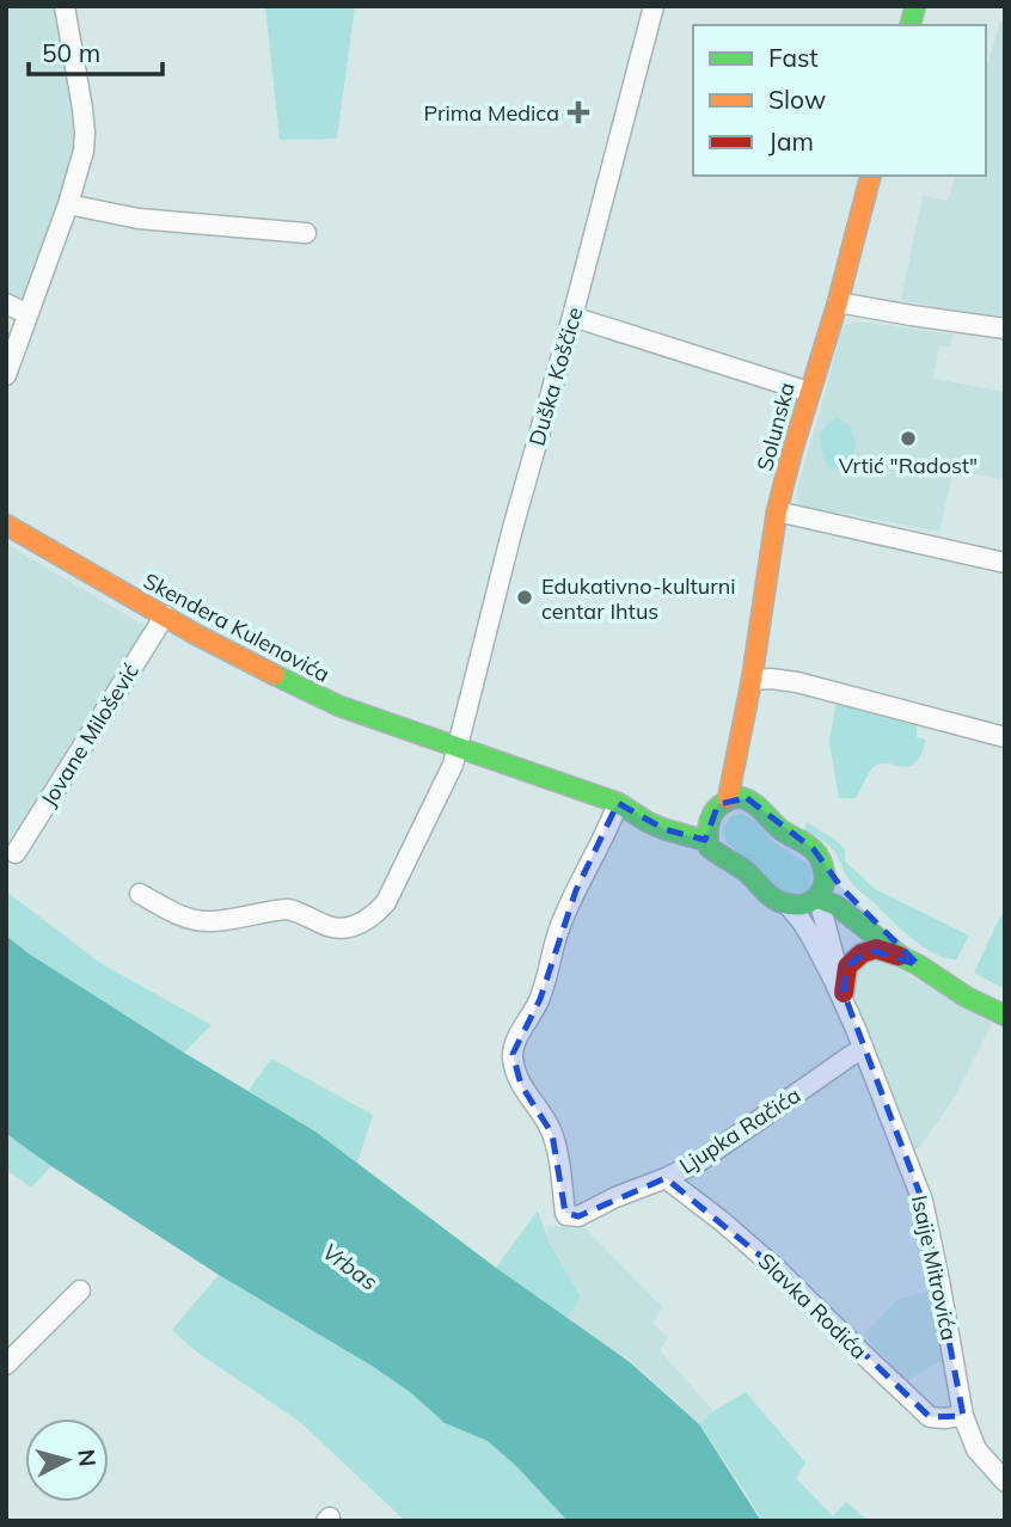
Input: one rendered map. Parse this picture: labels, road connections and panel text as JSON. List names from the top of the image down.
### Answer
{
  "streets": {
    "main road": ["Solunska", "Skendera Kulenovića"],
    "street": [
      "Duška Koščice",
      "Jovane Milošević",
      "Ljupka Račića",
      "Isaije Mitrovića",
      "Slavka Rodića"
    ]
  },
  "crossings": [
    ["Duška Koščice", "Skendera Kulenovića"],
    ["Skendera Kulenovića", "Jovane Milošević"],
    ["Skendera Kulenovića", "Ljupka Račića"],
    ["Ljupka Račića", "Isaije Mitrovića"],
    ["Ljupka Račića", "Slavka Rodića"],
    ["Isaije Mitrovića", "Slavka Rodića"]
  ],
  "water": ["Vrbas"],
  "places": {
    "health": ["Prima Medica"],
    "other": ["Vrtić \"Radost\"", "Edukativno-kulturni centar Ihtus"]
  },
  "legend": ["Fast", "Slow", "Jam"],
  "scale_bar": "50 m",
  "north": "right"
}
